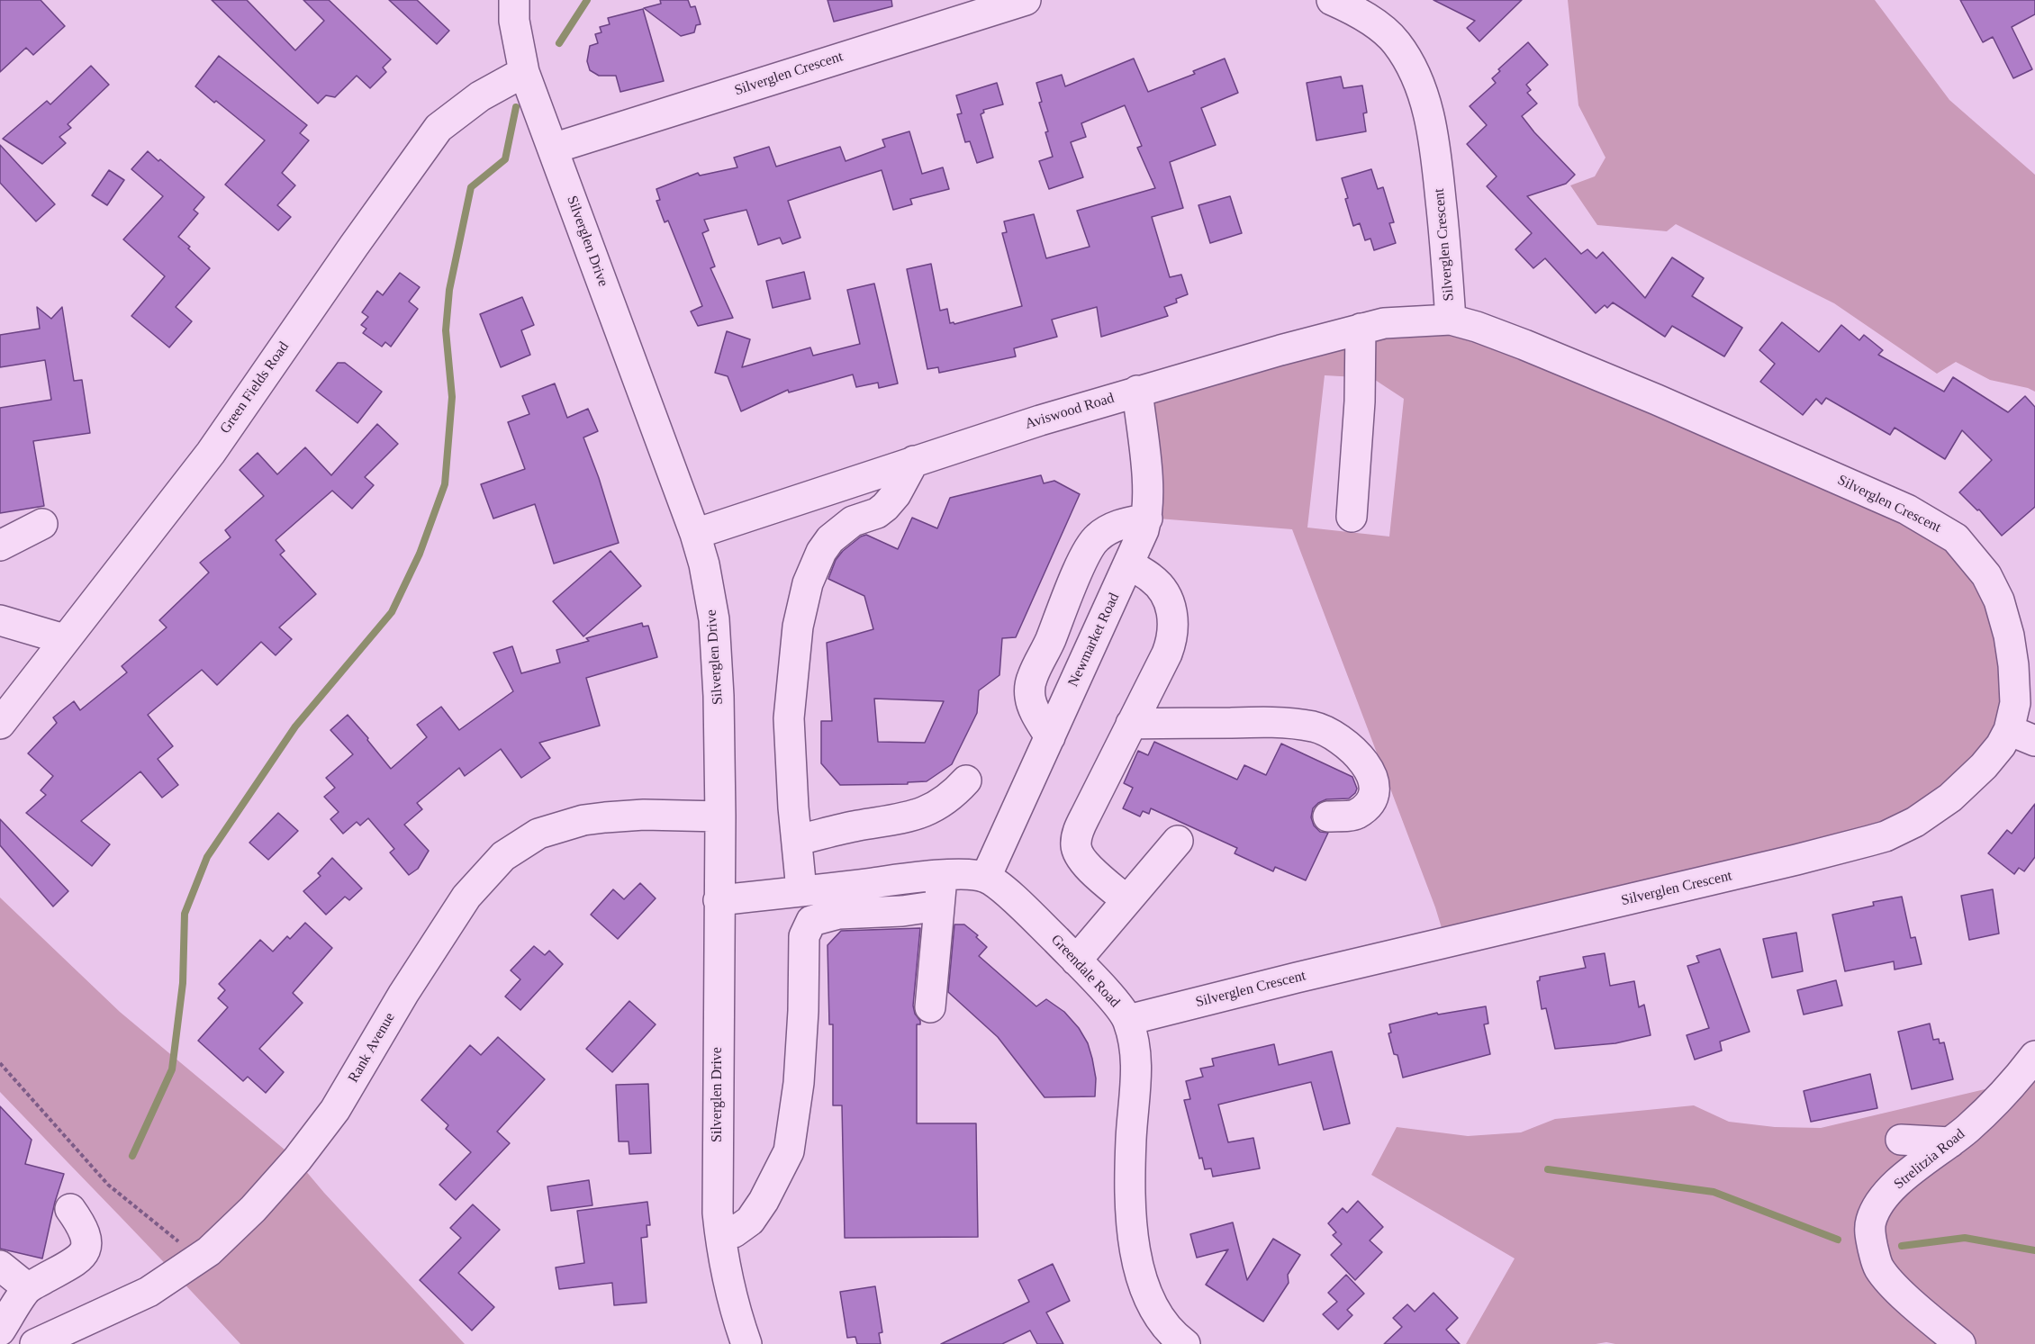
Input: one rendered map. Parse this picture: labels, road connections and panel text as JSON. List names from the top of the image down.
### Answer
{
  "streets": {
    "street": [
      "Silverglen Crescent",
      "Silverglen Drive",
      "Green Fields Road",
      "Aviswood Road",
      "Newmarket Road",
      "Greendale Road",
      "Rank Avenue",
      "Strelitzia Road"
    ]
  },
  "crossings": [
    ["Silverglen Crescent", "Silverglen Drive"],
    ["Silverglen Crescent", "Aviswood Road"],
    ["Silverglen Crescent", "Greendale Road"],
    ["Silverglen Drive", "Green Fields Road"],
    ["Silverglen Drive", "Aviswood Road"],
    ["Silverglen Drive", "Rank Avenue"],
    ["Aviswood Road", "Newmarket Road"],
    ["Newmarket Road", "Greendale Road"]
  ]
}
